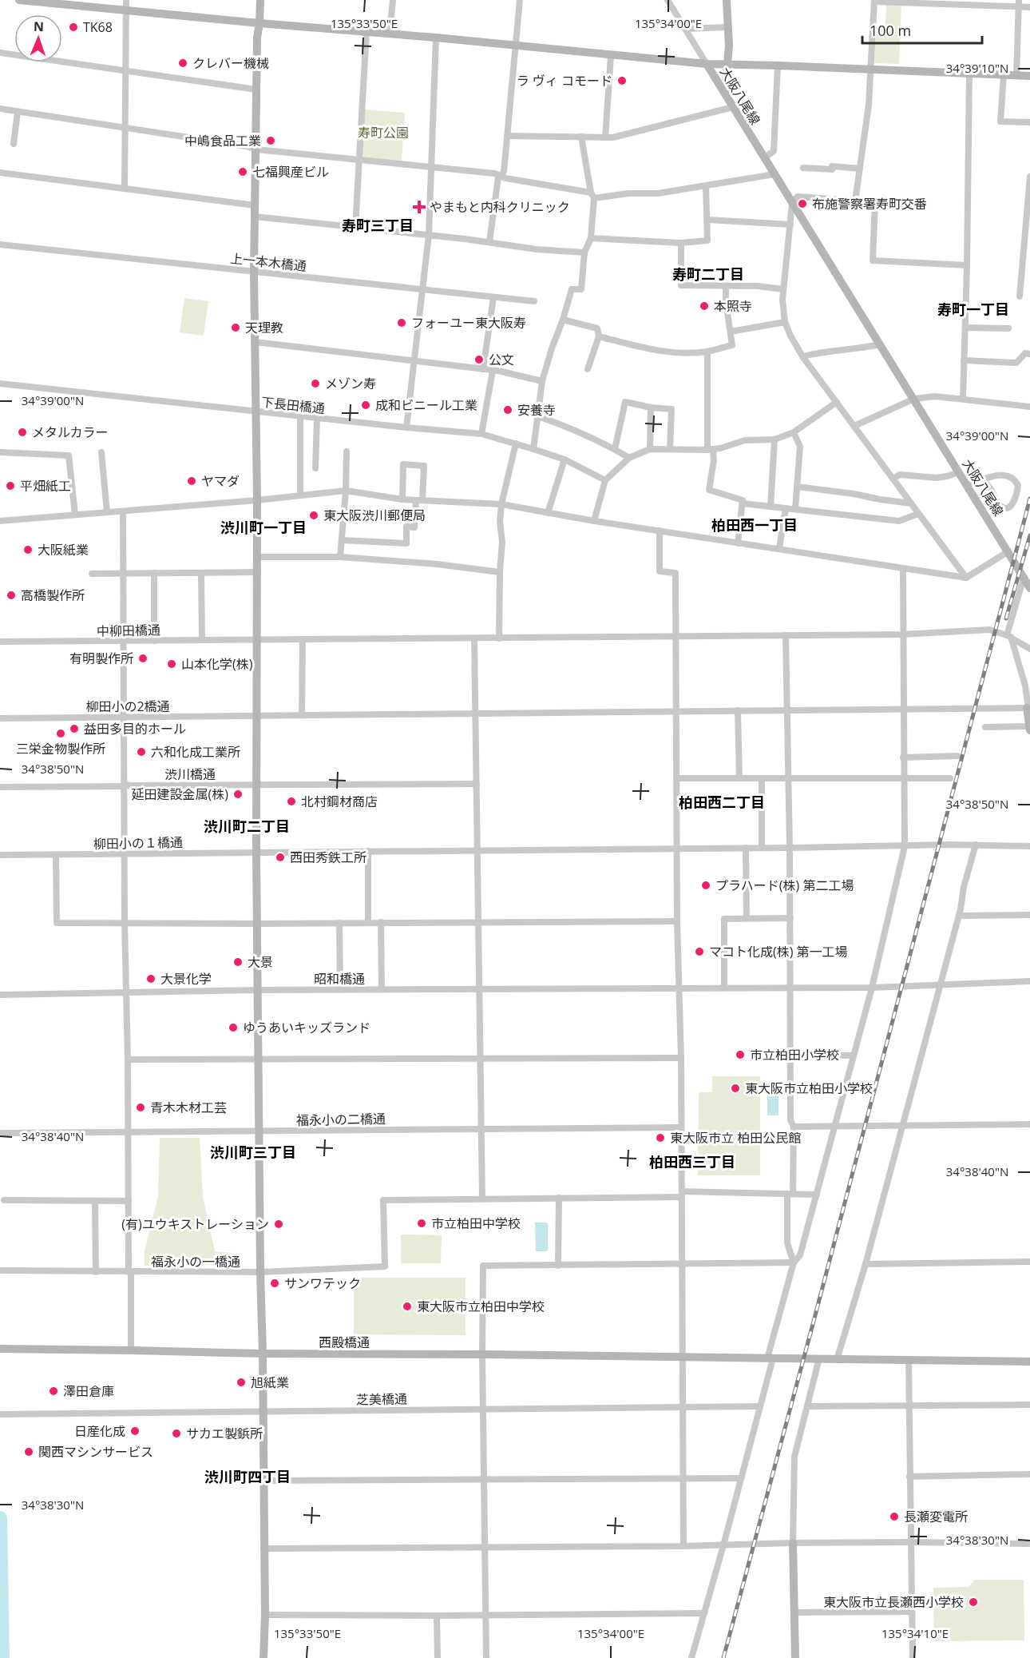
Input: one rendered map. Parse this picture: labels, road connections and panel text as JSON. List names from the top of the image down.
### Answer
{
  "streets": {
    "street": [
      "大阪八尾線",
      "上一本木橋通",
      "下長田橋通",
      "中柳田橋通",
      "柳田小の2橋通",
      "渋川橋通",
      "柳田小の１橋通",
      "昭和橋通",
      "福永小の二橋通",
      "福永小の一橋通",
      "西殿橋通",
      "芝美橋通"
    ]
  },
  "districts": [
    "寿町三丁目",
    "寿町二丁目",
    "寿町一丁目",
    "柏田西一丁目",
    "渋川町一丁目",
    "柏田西二丁目",
    "渋川町二丁目",
    "渋川町三丁目",
    "柏田西三丁目",
    "渋川町四丁目"
  ],
  "parks": ["寿町公園"],
  "places": {
    "other": [
      "TK68",
      "クレバー機械",
      "ラ ヴィ コモード",
      "中嶋食品工業",
      "七福興産ビル",
      "布施警察署寿町交番",
      "本照寺",
      "フォーユー東大阪寿",
      "天理教",
      "公文",
      "メゾン寿",
      "成和ビニール工業",
      "安養寺",
      "メタルカラー",
      "ヤマダ",
      "平畑紙工",
      "東大阪渋川郵便局",
      "大阪紙業",
      "高橋製作所",
      "有明製作所",
      "山本化学(株)",
      "益田多目的ホール",
      "三栄金物製作所",
      "六和化成工業所",
      "延田建設金属(株)",
      "北村鋼材商店",
      "西田秀鉄工所",
      "プラハード(株) 第二工場",
      "マコト化成(株) 第一工場",
      "大景",
      "大景化学",
      "ゆうあいキッズランド",
      "市立柏田小学校",
      "東大阪市立柏田小学校",
      "青木木材工芸",
      "東大阪市立 柏田公民館",
      "市立柏田中学校",
      "(有)ユウキストレーション",
      "サンワテック",
      "東大阪市立柏田中学校",
      "旭紙業",
      "澤田倉庫",
      "日産化成",
      "サカエ製鋲所",
      "関西マシンサービス",
      "長瀬変電所",
      "東大阪市立長瀬西小学校"
    ],
    "health": ["やまもと内科クリニック"]
  },
  "scale_bar": "100 m",
  "north": "top",
  "coordinates": [
    "135°33'50\"E",
    "135°34'00\"E",
    "34°39'10\"N",
    "34°39'00\"N",
    "34°38'50\"N",
    "34°38'40\"N",
    "34°38'30\"N",
    "135°34'10\"E"
  ]
}
